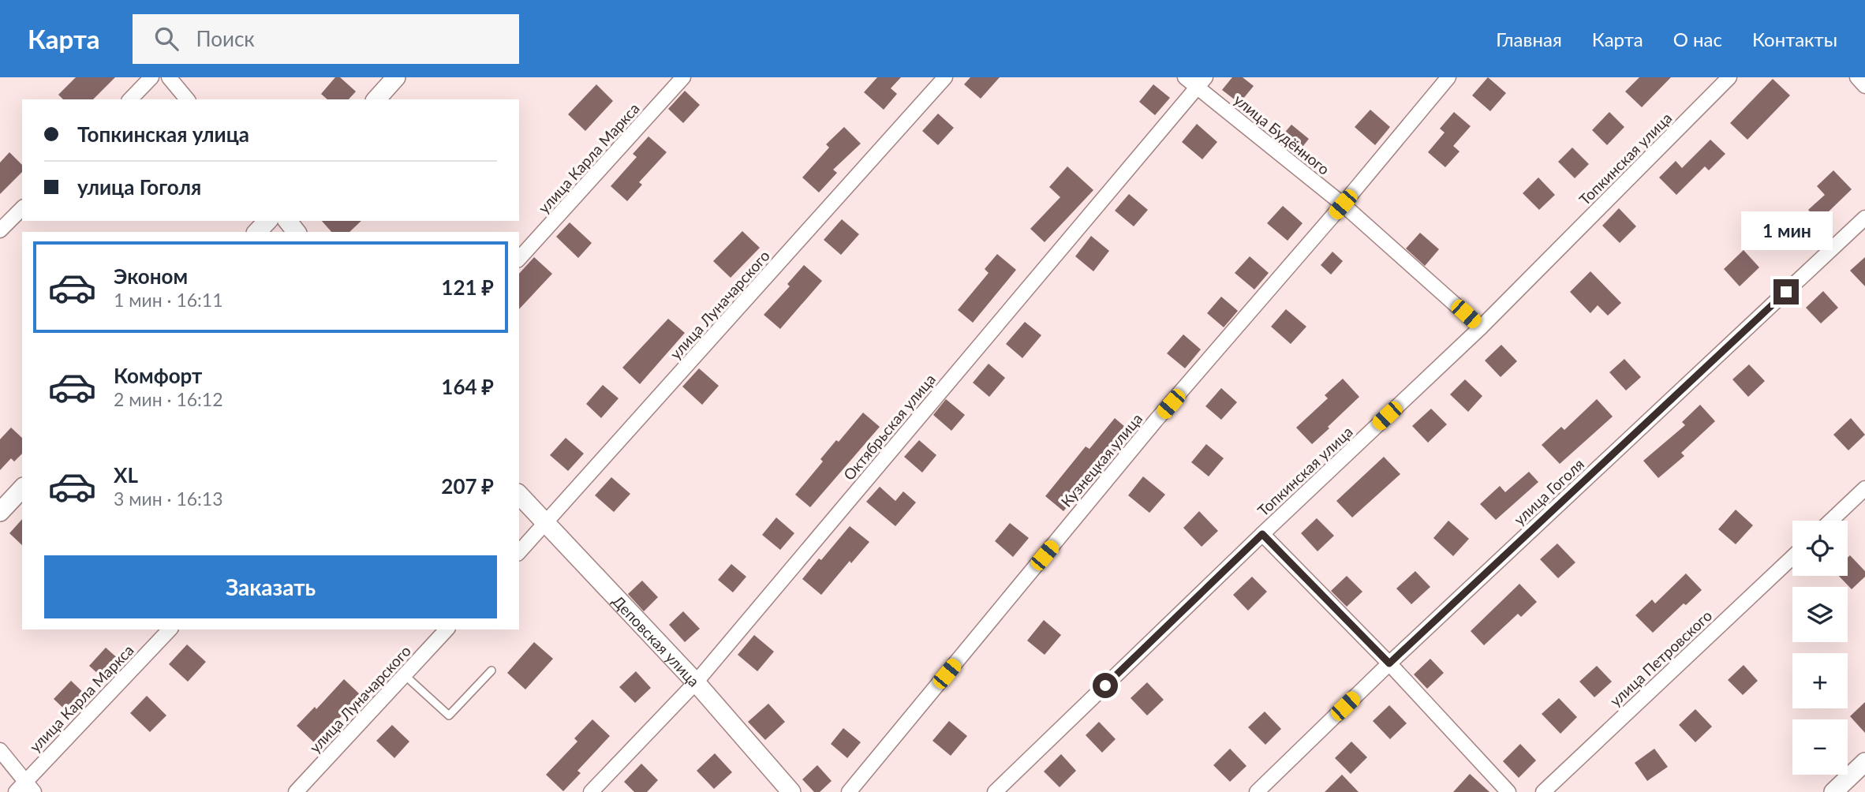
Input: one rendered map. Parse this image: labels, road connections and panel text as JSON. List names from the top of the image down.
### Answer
{
  "streets": {
    "street": [
      "улица Будённого",
      "улица Карла Маркса",
      "Топкинская улица",
      "улица Луначарского",
      "Октябрьская улица",
      "Кузнецкая улица",
      "улица Гоголя",
      "Деповская улица",
      "улица Петровского"
    ]
  },
  "crossings": [
    ["улица Будённого", "Топкинская улица"],
    ["улица Будённого", "Октябрьская улица"],
    ["улица Будённого", "Кузнецкая улица"],
    ["улица Луначарского", "Деповская улица"],
    ["Октябрьская улица", "Деповская улица"]
  ],
  "page": {
    "header": "Карта",
    "search": "Поиск",
    "nav": [
      "Главная",
      "Карта",
      "О нас",
      "Контакты"
    ],
    "banner": ["Топкинская улица", "улица Гоголя"],
    "bubble": "1 мин",
    "list": [
      {
        "name": "Эконом",
        "note": "1 мин · 16:11",
        "value": "121 ₽"
      },
      {
        "name": "Комфорт",
        "note": "2 мин · 16:12",
        "value": "164 ₽"
      },
      {
        "name": "XL",
        "note": "3 мин · 16:13",
        "value": "207 ₽"
      }
    ],
    "map_buttons": ["+", "−"],
    "buttons": "Заказать"
  }
}
